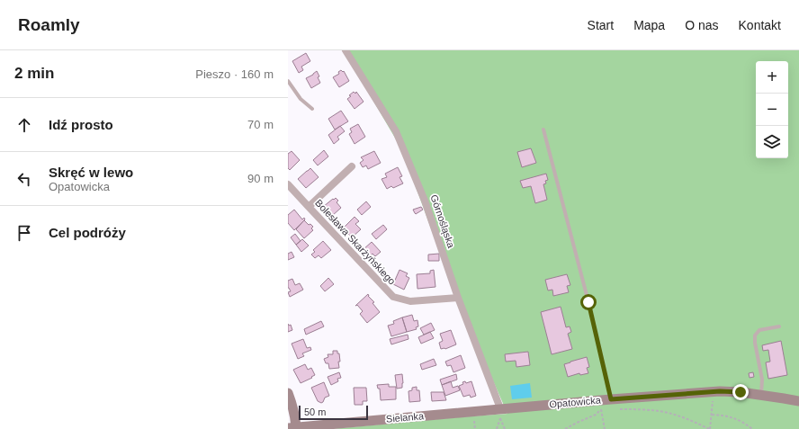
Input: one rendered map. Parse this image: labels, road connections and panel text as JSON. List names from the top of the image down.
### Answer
{
  "streets": {
    "street": [
      "Górnośląska",
      "Bolesława Skarżyńskiego",
      "Opatowicka",
      "Sielanka"
    ]
  },
  "crossings": [
    ["Górnośląska", "Bolesława Skarżyńskiego"],
    ["Górnośląska", "Opatowicka"],
    ["Górnośląska", "Sielanka"],
    ["Opatowicka", "Sielanka"]
  ],
  "scale_bar": "50 m",
  "page": {
    "header": "Roamly",
    "nav": [
      "Start",
      "Mapa",
      "O nas",
      "Kontakt"
    ],
    "heading": ["2 min", "Pieszo · 160 m"],
    "map_buttons": ["+", "−"],
    "list": [
      ["Idź prosto", "70 m"],
      ["Skręć w lewo", "Opatowicka", "90 m"],
      "Cel podróży"
    ],
    "scale": "50 m"
  }
}
